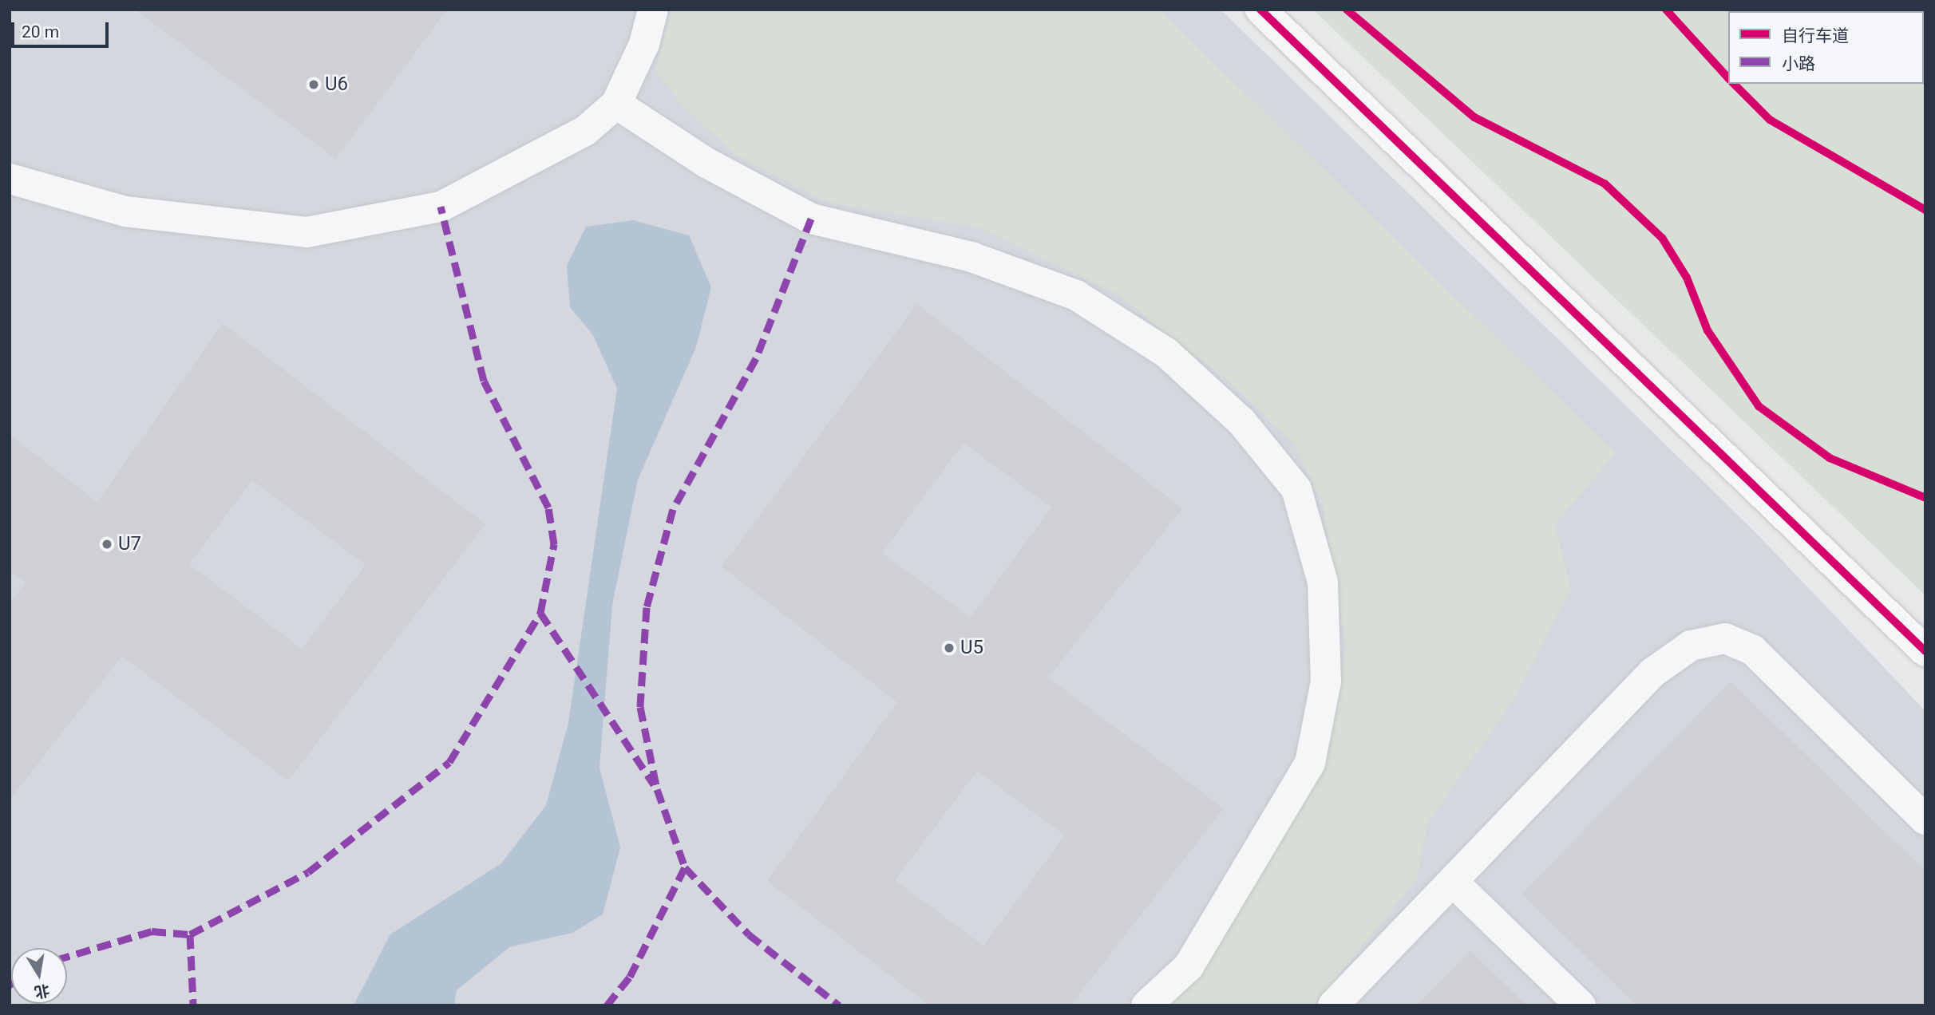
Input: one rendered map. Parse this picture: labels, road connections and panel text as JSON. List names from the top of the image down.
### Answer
{
  "places": ["U6", "U7", "U5"],
  "legend": ["自行车道", "小路"],
  "scale_bar": "20 m",
  "north": "bottom"
}
